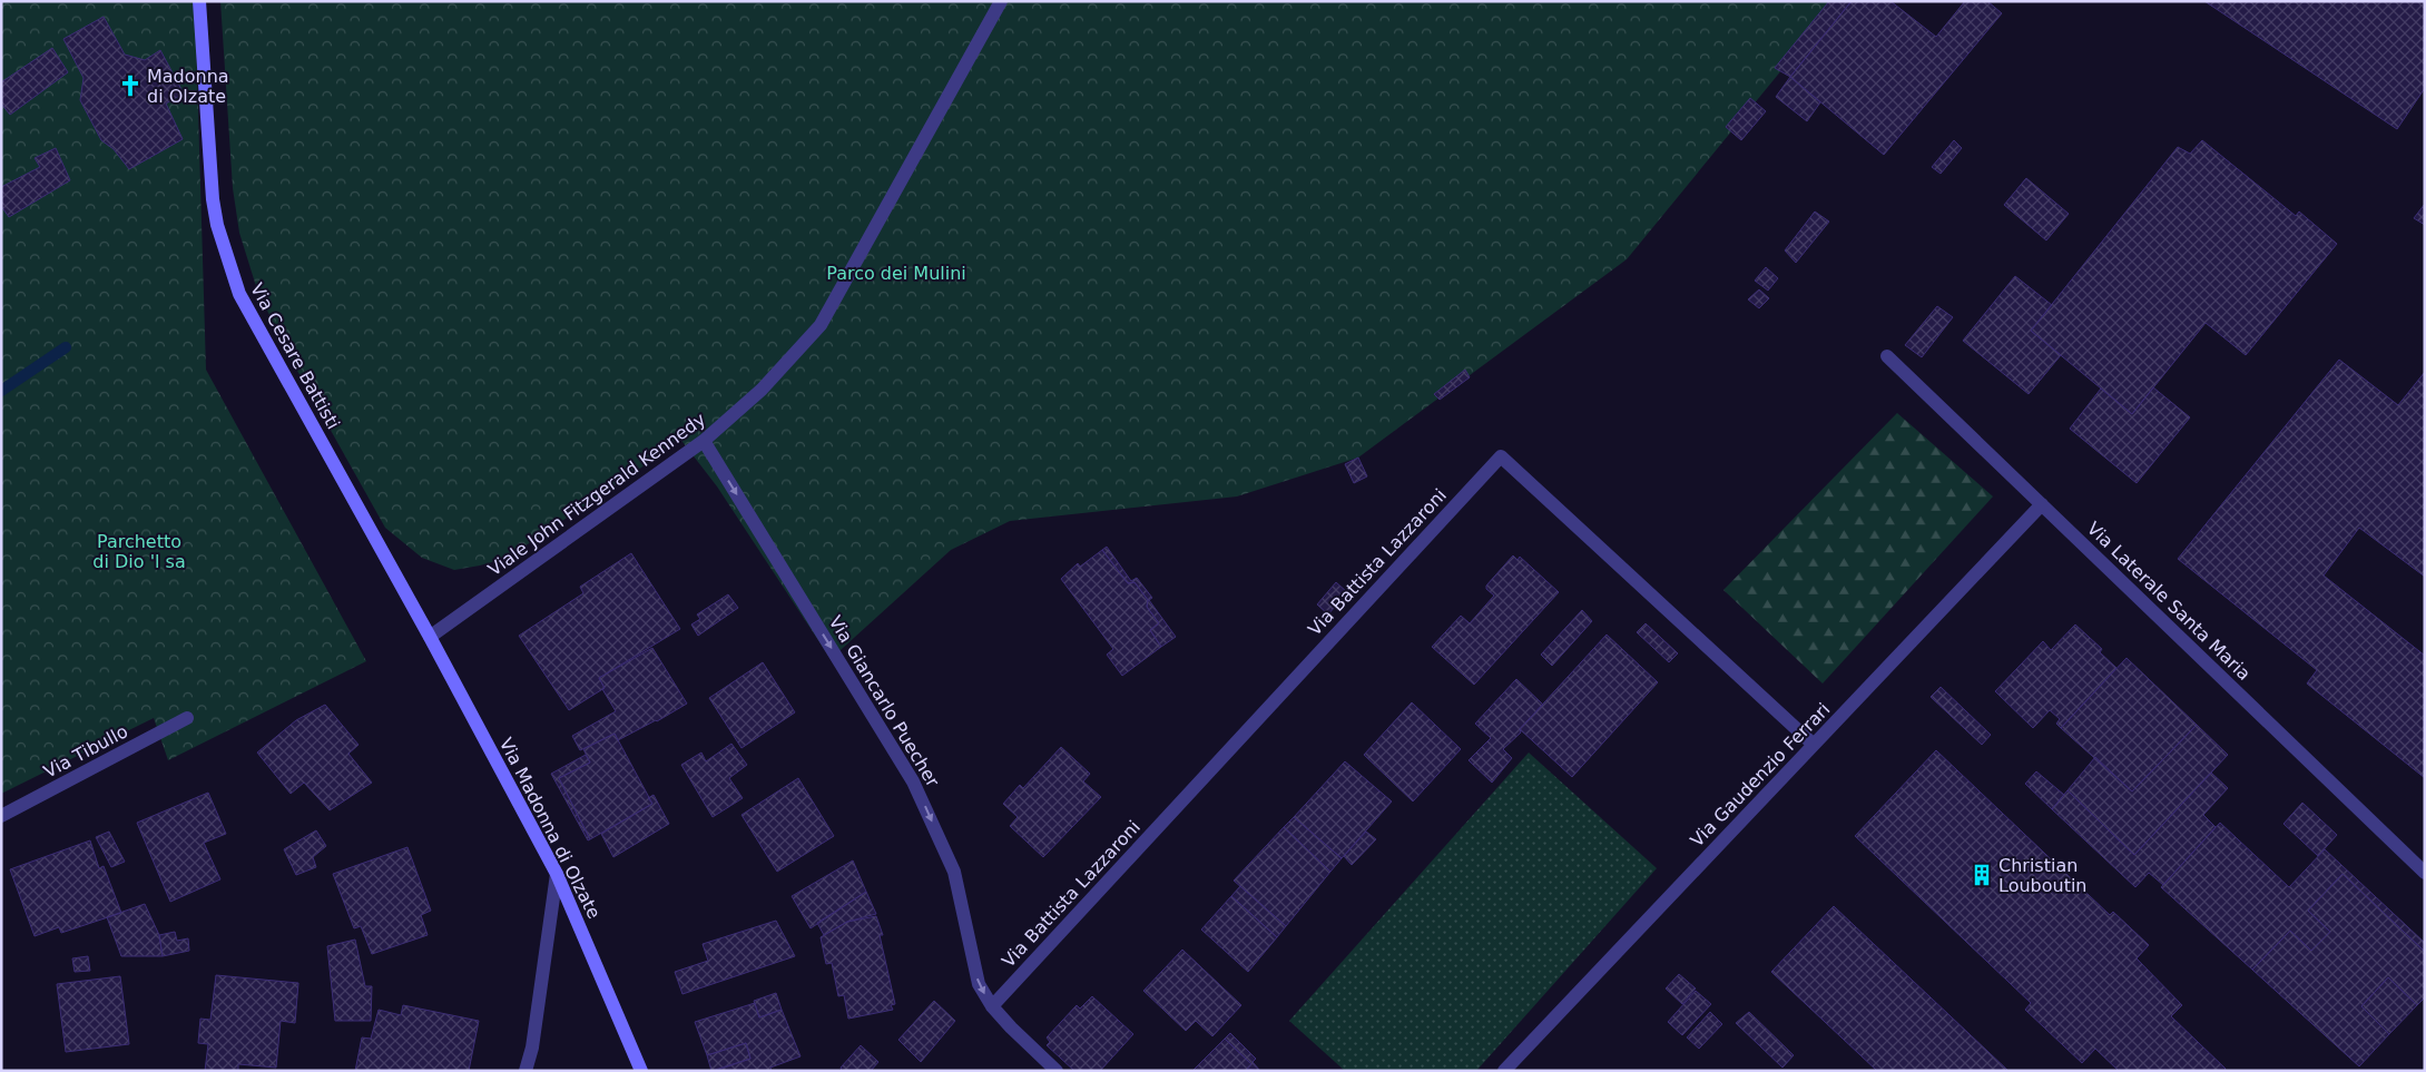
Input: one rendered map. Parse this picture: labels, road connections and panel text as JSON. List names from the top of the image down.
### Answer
{
  "streets": {
    "street": [
      "Via Cesare Battisti",
      "Viale John Fitzgerald Kennedy",
      "Via Battista Lazzaroni",
      "Via Laterale Santa Maria",
      "Via Giancarlo Puecher",
      "Via Tibullo",
      "Via Gaudenzio Ferrari",
      "Via Madonna di Olzate"
    ]
  },
  "crossings": [
    ["Via Cesare Battisti", "Viale John Fitzgerald Kennedy"],
    ["Via Cesare Battisti", "Via Madonna di Olzate"],
    ["Viale John Fitzgerald Kennedy", "Via Giancarlo Puecher"],
    ["Viale John Fitzgerald Kennedy", "Via Madonna di Olzate"],
    ["Via Battista Lazzaroni", "Via Giancarlo Puecher"],
    ["Via Battista Lazzaroni", "Via Gaudenzio Ferrari"],
    ["Via Laterale Santa Maria", "Via Gaudenzio Ferrari"]
  ],
  "one_way": ["Via Giancarlo Puecher"],
  "parks": ["Parco dei Mulini", "Parchetto di Dio 'l sa"],
  "places": {
    "church": ["Madonna di Olzate"],
    "building": ["Christian Louboutin"]
  }
}
